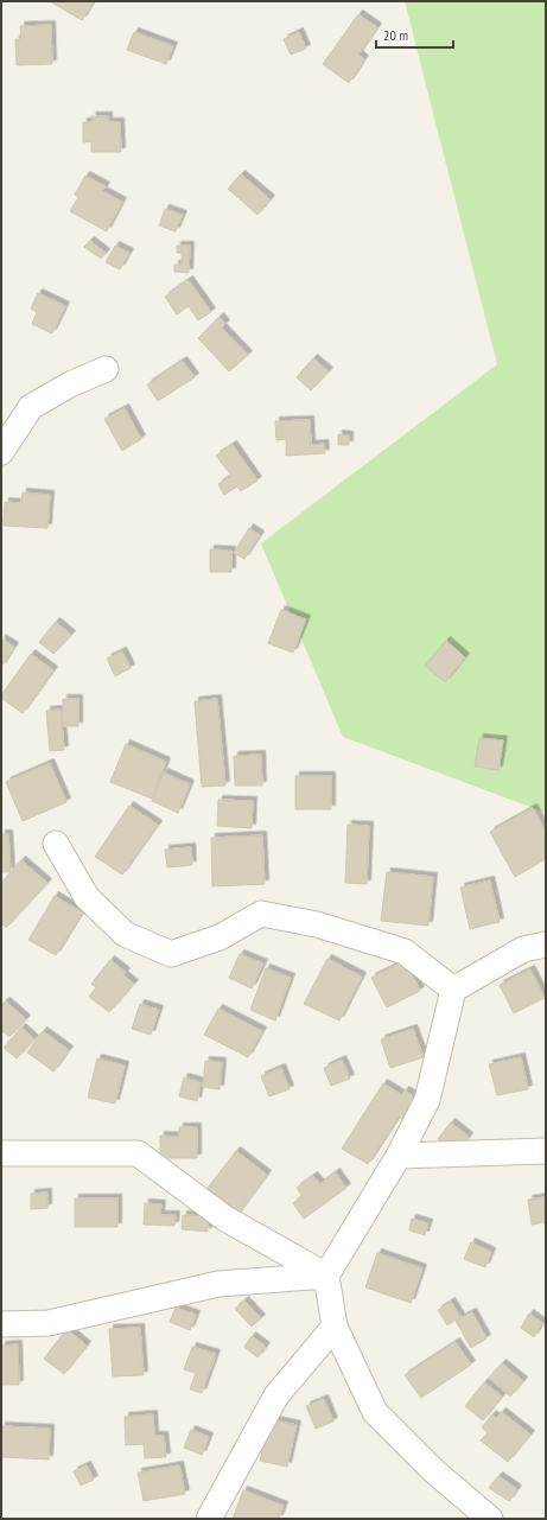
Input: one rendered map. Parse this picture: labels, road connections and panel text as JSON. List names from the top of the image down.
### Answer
{
  "scale_bar": "20 m"
}
